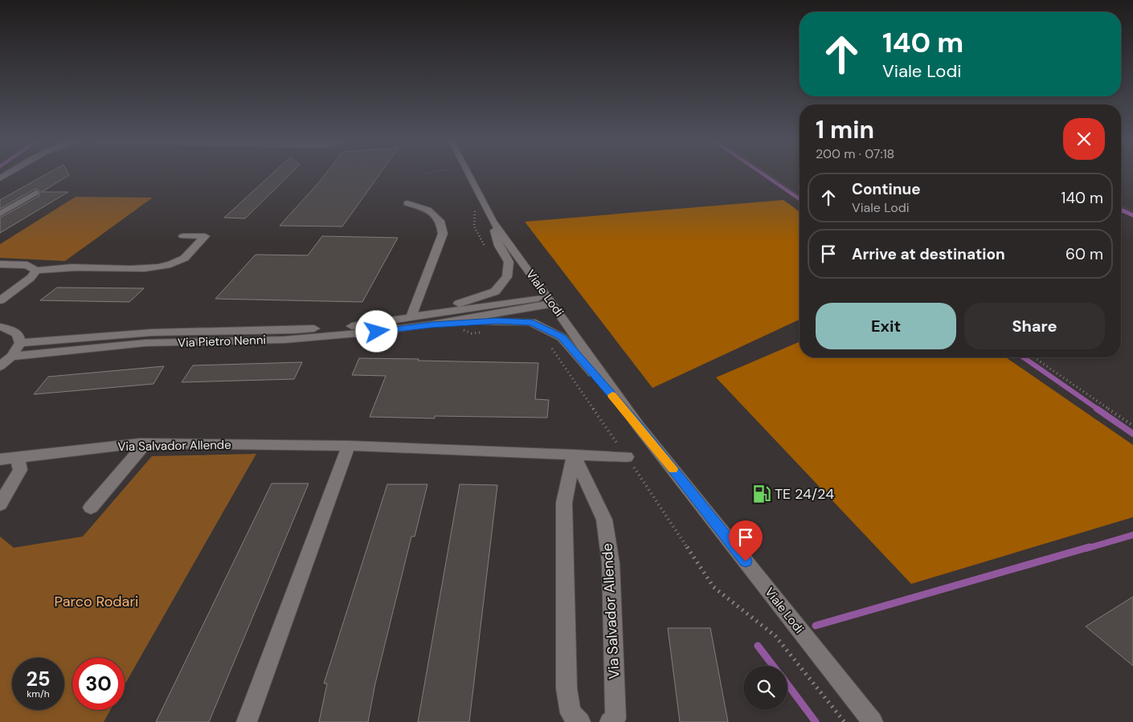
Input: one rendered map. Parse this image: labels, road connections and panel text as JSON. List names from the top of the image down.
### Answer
{
  "streets": {
    "street": ["Viale Lodi", "Via Pietro Nenni", "Via Salvador Allende"]
  },
  "crossings": [
    ["Viale Lodi", "Via Pietro Nenni"]
  ],
  "parks": ["Parco Rodari"],
  "places": {
    "fuel station": ["TE 24/24"]
  },
  "page": {
    "turn": ["140 m", "Viale Lodi"],
    "heading": ["1 min", "200 m · 07:18"],
    "list": [
      {
        "name": "Continue",
        "note": "Viale Lodi",
        "value": "140 m"
      },
      {
        "name": "Arrive at destination",
        "value": "60 m"
      }
    ],
    "buttons": ["Exit", "Share"],
    "speed": "25 km/h",
    "limit": "30"
  }
}
